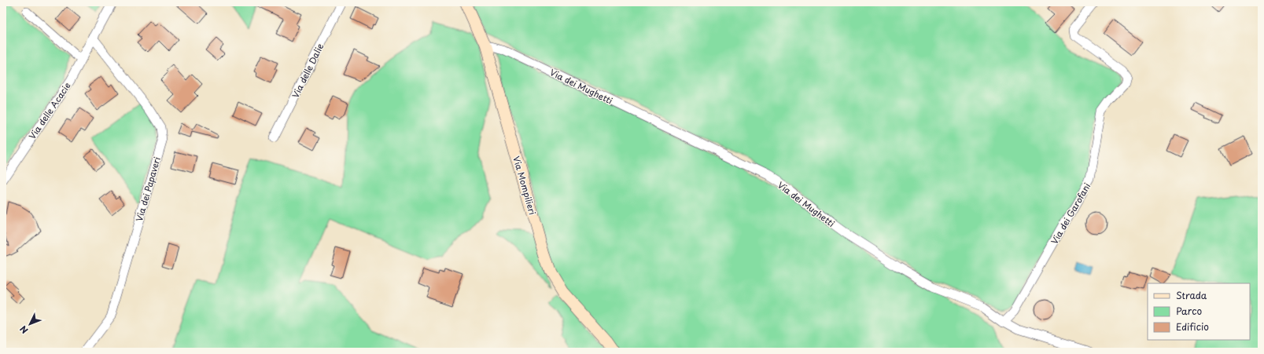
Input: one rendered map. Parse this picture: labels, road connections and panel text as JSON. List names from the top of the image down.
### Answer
{
  "streets": {
    "street": [
      "Via delle Dalie",
      "Via dei Mughetti",
      "Via delle Acacie",
      "Via Mompilieri",
      "Via dei Papaveri",
      "Via dei Garofani"
    ]
  },
  "crossings": [
    ["Via dei Mughetti", "Via Mompilieri"],
    ["Via dei Mughetti", "Via dei Garofani"],
    ["Via delle Acacie", "Via dei Papaveri"]
  ],
  "legend": ["Strada", "Parco", "Edificio"],
  "north": "bottom left"
}
